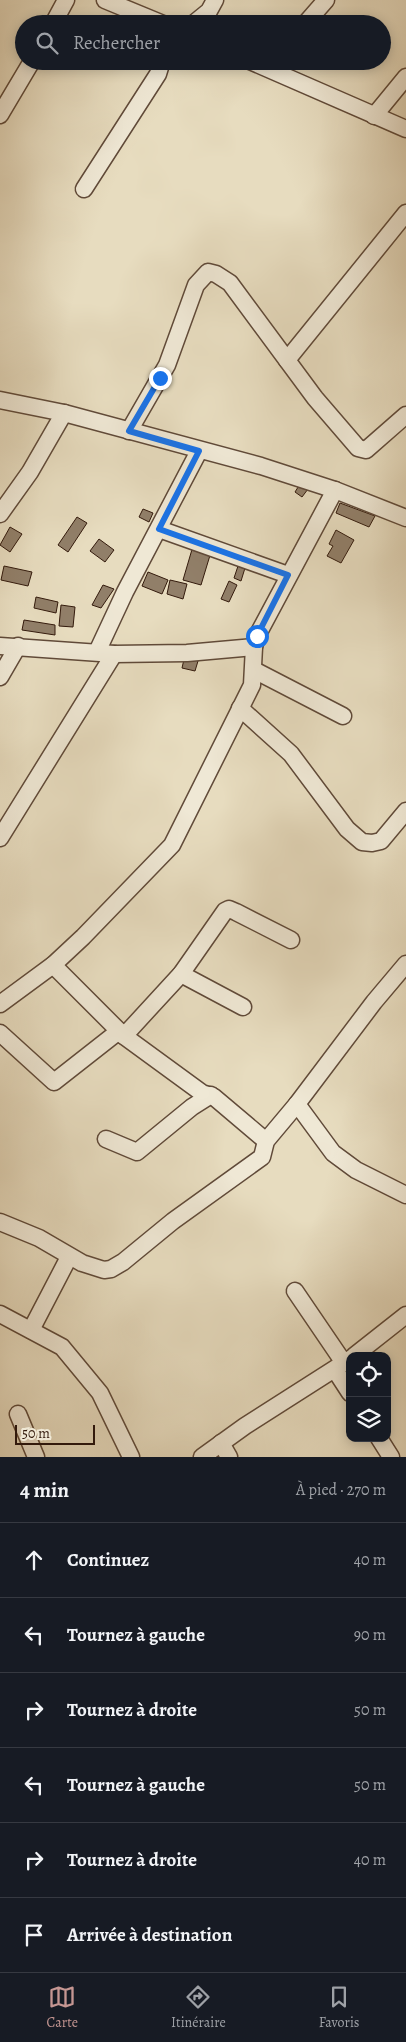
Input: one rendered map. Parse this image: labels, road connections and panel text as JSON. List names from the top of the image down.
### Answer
{
  "scale_bar": "50 m",
  "page": {
    "search": "Rechercher",
    "scale": "50 m",
    "heading": ["4 min", "À pied · 270 m"],
    "list": [
      ["Continuez", "40 m"],
      ["Tournez à gauche", "90 m"],
      ["Tournez à droite", "50 m"],
      ["Tournez à gauche", "50 m"],
      ["Tournez à droite", "40 m"],
      "Arrivée à destination"
    ],
    "nav": ["Carte", "Itinéraire", "Favoris"]
  }
}
